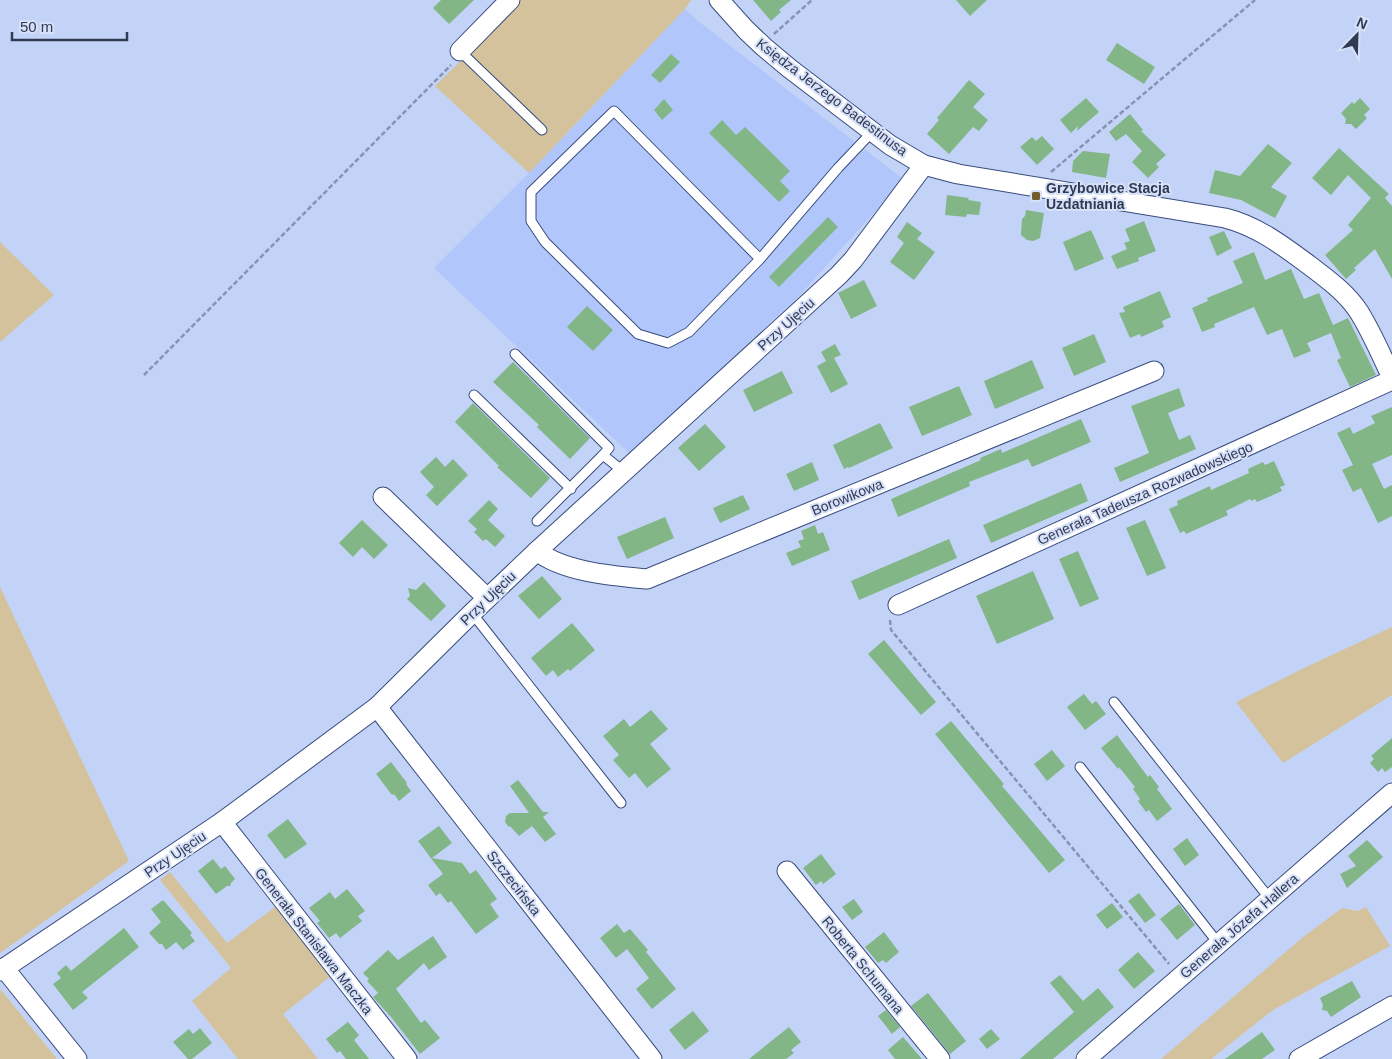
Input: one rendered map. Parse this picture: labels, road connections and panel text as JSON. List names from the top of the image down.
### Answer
{
  "streets": {
    "street": [
      "Księdza Jerzego Badestinusa",
      "Przy Ujęciu",
      "Generała Tadeusza Rozwadowskiego",
      "Borowikowa",
      "Szczecińska",
      "Generała Józefa Hallera",
      "Generała Stanisława Maczka",
      "Roberta Schumana"
    ]
  },
  "crossings": [
    ["Księdza Jerzego Badestinusa", "Przy Ujęciu"],
    ["Księdza Jerzego Badestinusa", "Generała Tadeusza Rozwadowskiego"],
    ["Przy Ujęciu", "Borowikowa"],
    ["Przy Ujęciu", "Szczecińska"],
    ["Przy Ujęciu", "Generała Stanisława Maczka"]
  ],
  "places": {
    "transit": ["Grzybowice Stacja Uzdatniania"]
  },
  "scale_bar": "50 m",
  "north": "top right"
}
